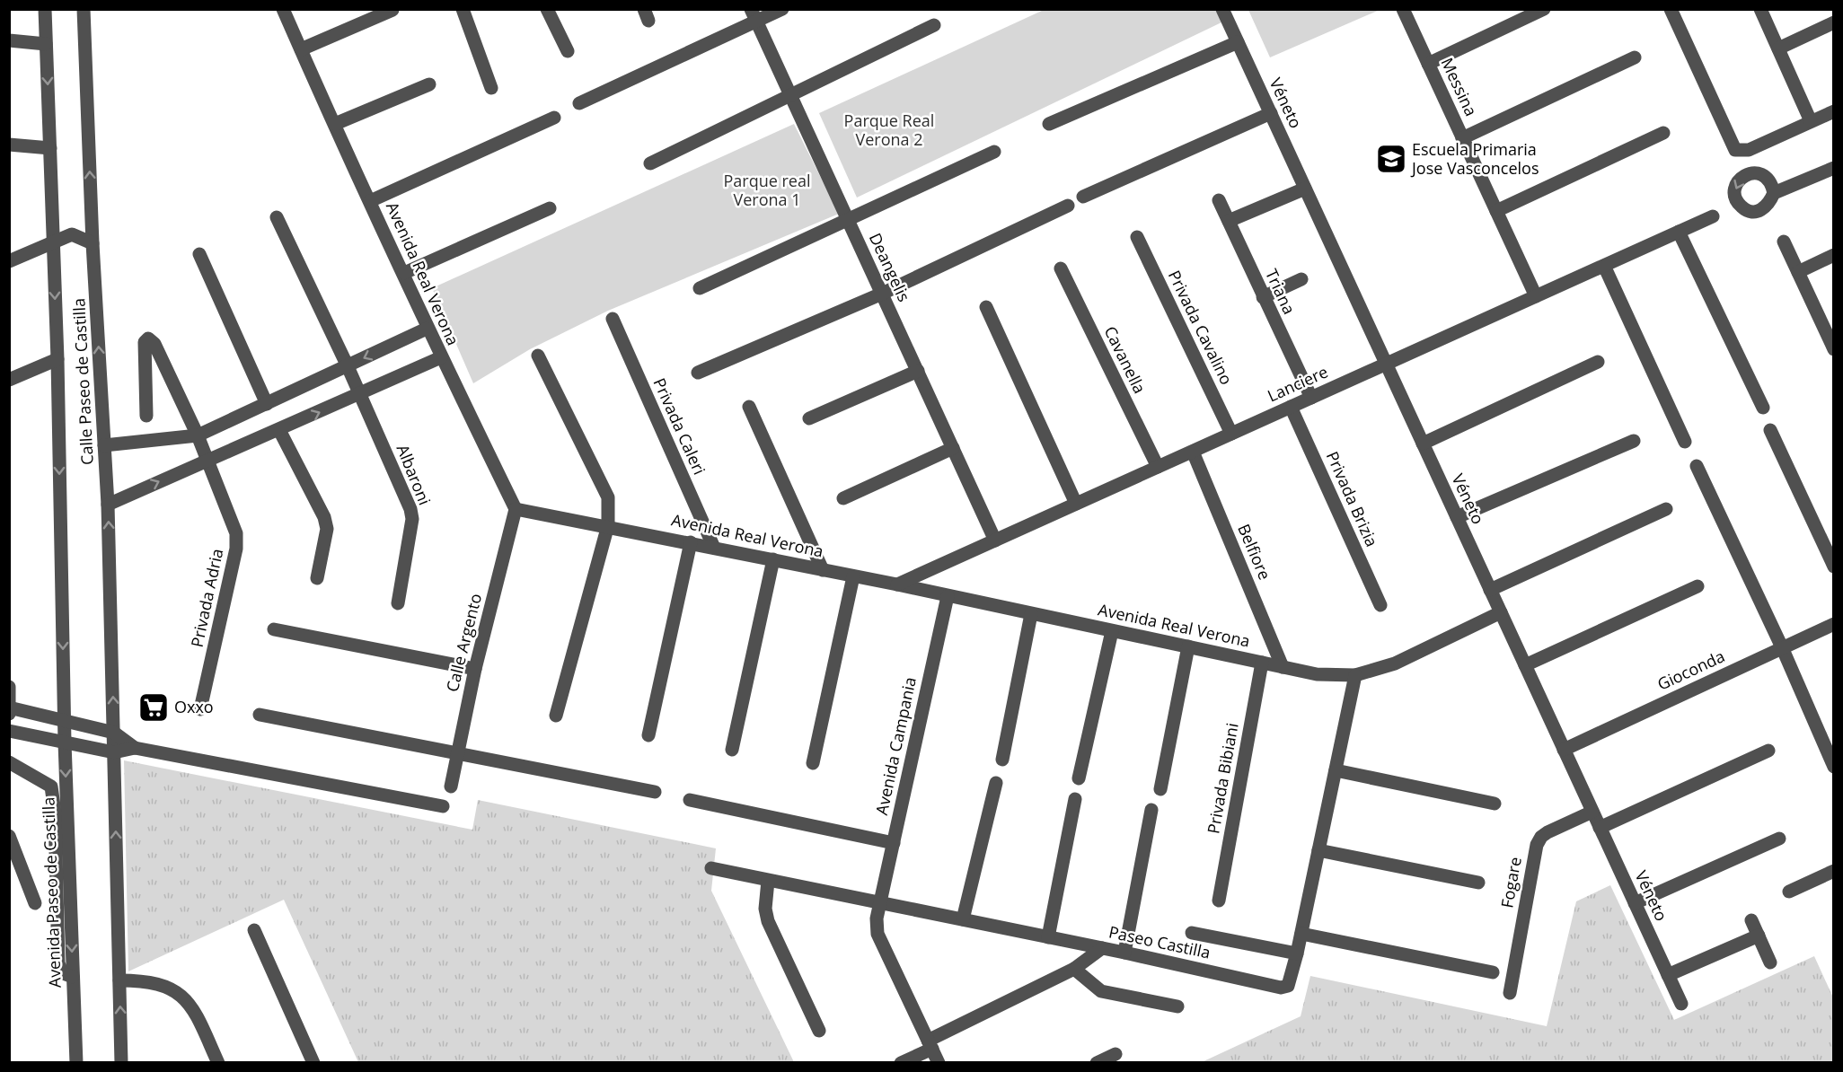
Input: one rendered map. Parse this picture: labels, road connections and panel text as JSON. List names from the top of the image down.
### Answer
{
  "streets": {
    "street": [
      "Messina",
      "Véneto",
      "Deangelis",
      "Avenida Real Verona",
      "Triana",
      "Privada Cavalino",
      "Cavanella",
      "Calle Paseo de Castilla",
      "Lanciere",
      "Privada Caleri",
      "Albaroni",
      "Privada Brizia",
      "Belfiore",
      "Privada Adria",
      "Calle Argento",
      "Gioconda",
      "Avenida Campania",
      "Privada Bibiani",
      "Fogare",
      "Avenida Paseo de Castilla",
      "Paseo Castilla"
    ]
  },
  "crossings": [
    ["Messina", "Lanciere"],
    ["Véneto", "Avenida Real Verona"],
    ["Véneto", "Lanciere"],
    ["Véneto", "Gioconda"],
    ["Véneto", "Fogare"],
    ["Deangelis", "Lanciere"],
    ["Avenida Real Verona", "Lanciere"],
    ["Avenida Real Verona", "Privada Caleri"],
    ["Avenida Real Verona", "Belfiore"],
    ["Avenida Real Verona", "Calle Argento"],
    ["Avenida Real Verona", "Avenida Campania"],
    ["Avenida Real Verona", "Privada Bibiani"],
    ["Avenida Real Verona", "Paseo Castilla"],
    ["Triana", "Lanciere"],
    ["Privada Cavalino", "Lanciere"],
    ["Cavanella", "Lanciere"],
    ["Calle Paseo de Castilla", "Avenida Paseo de Castilla"],
    ["Lanciere", "Privada Brizia"],
    ["Lanciere", "Belfiore"],
    ["Avenida Campania", "Paseo Castilla"]
  ],
  "parks": ["Parque Real Verona 2", "Parque real Verona 1"],
  "places": {
    "school or university": ["Escuela Primaria Jose Vasconcelos"],
    "supermarket": ["Oxxo"]
  }
}
